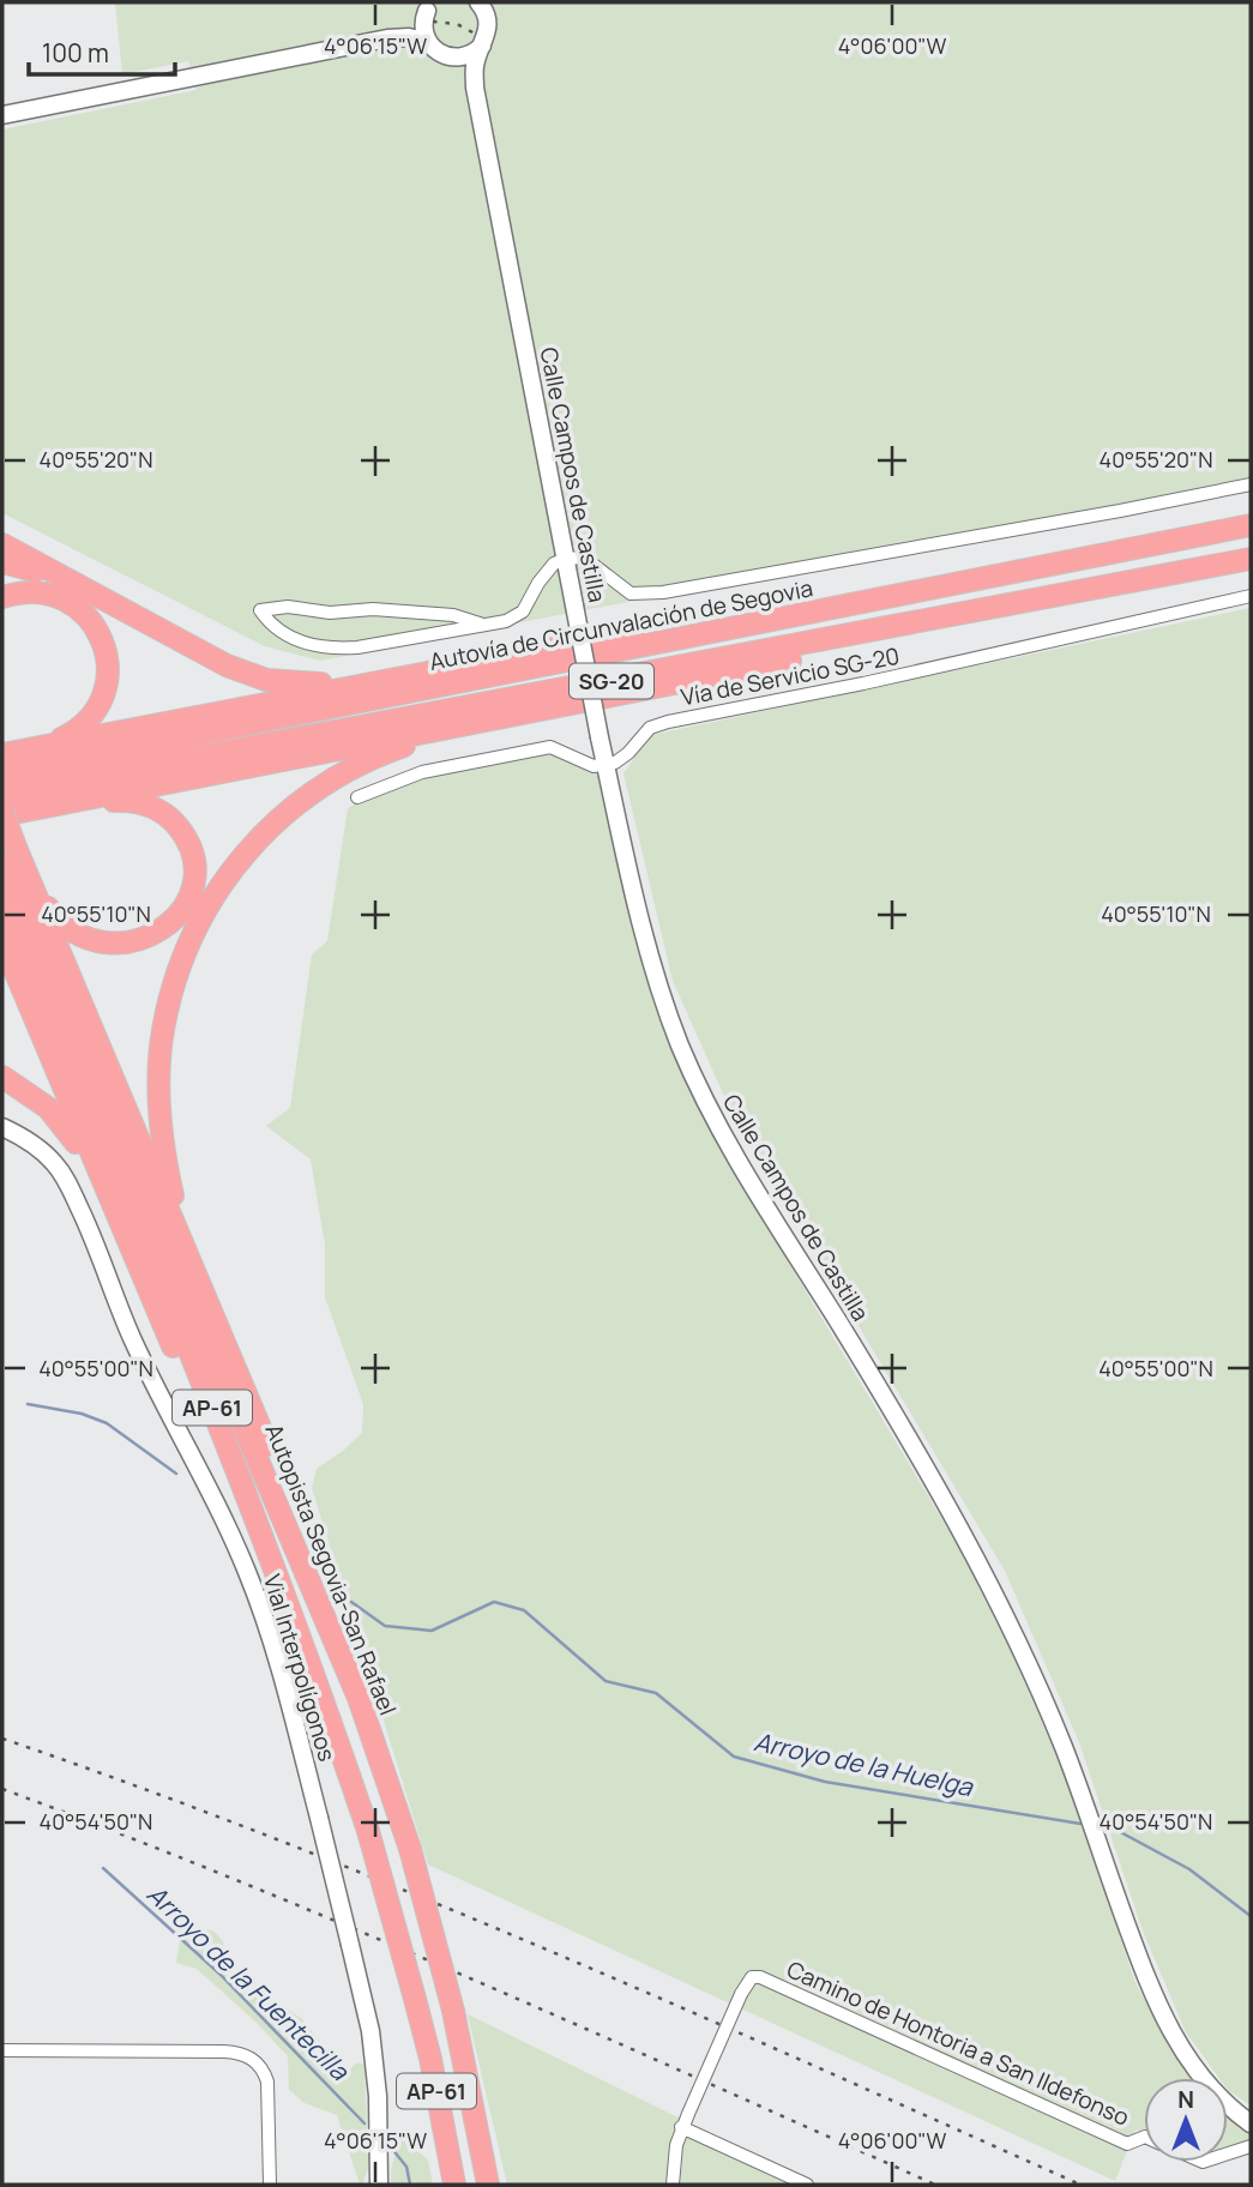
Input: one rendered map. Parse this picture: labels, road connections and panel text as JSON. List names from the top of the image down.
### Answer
{
  "streets": {
    "highway": [
      "Autovía de Circunvalación de Segovia",
      "SG-20",
      "AP-61",
      "Autopista Segovia-San Rafael"
    ],
    "main road": ["Calle Campos de Castilla", "Vial Interpolígonos"],
    "street": ["Vía de Servicio SG-20", "Camino de Hontoria a San Ildefonso"]
  },
  "crossings": [
    ["Calle Campos de Castilla", "Vía de Servicio SG-20"]
  ],
  "water": ["Arroyo de la Huelga", "Arroyo de la Fuentecilla"],
  "scale_bar": "100 m",
  "north": "top",
  "coordinates": [
    "4°06'15\"W",
    "4°06'00\"W",
    "40°55'20\"N",
    "40°55'10\"N",
    "40°55'00\"N",
    "40°54'50\"N"
  ]
}
